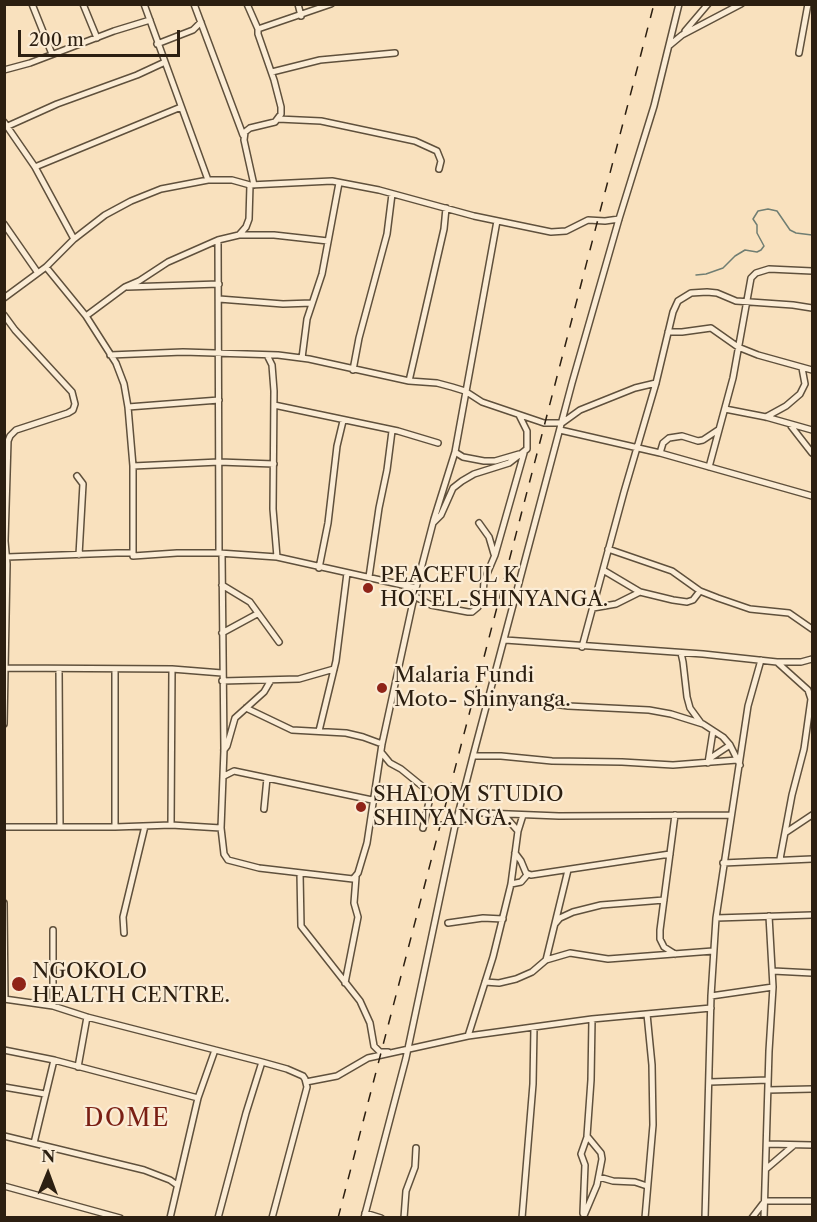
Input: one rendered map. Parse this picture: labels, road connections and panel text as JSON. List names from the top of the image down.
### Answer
{
  "districts": ["DOME"],
  "places": [
    "PEACEFUL K HOTEL-SHINYANGA.",
    "Malaria Fundi Moto- Shinyanga.",
    "SHALOM STUDIO SHINYANGA.",
    "NGOKOLO HEALTH CENTRE."
  ],
  "scale_bar": "200 m",
  "north": "top"
}
